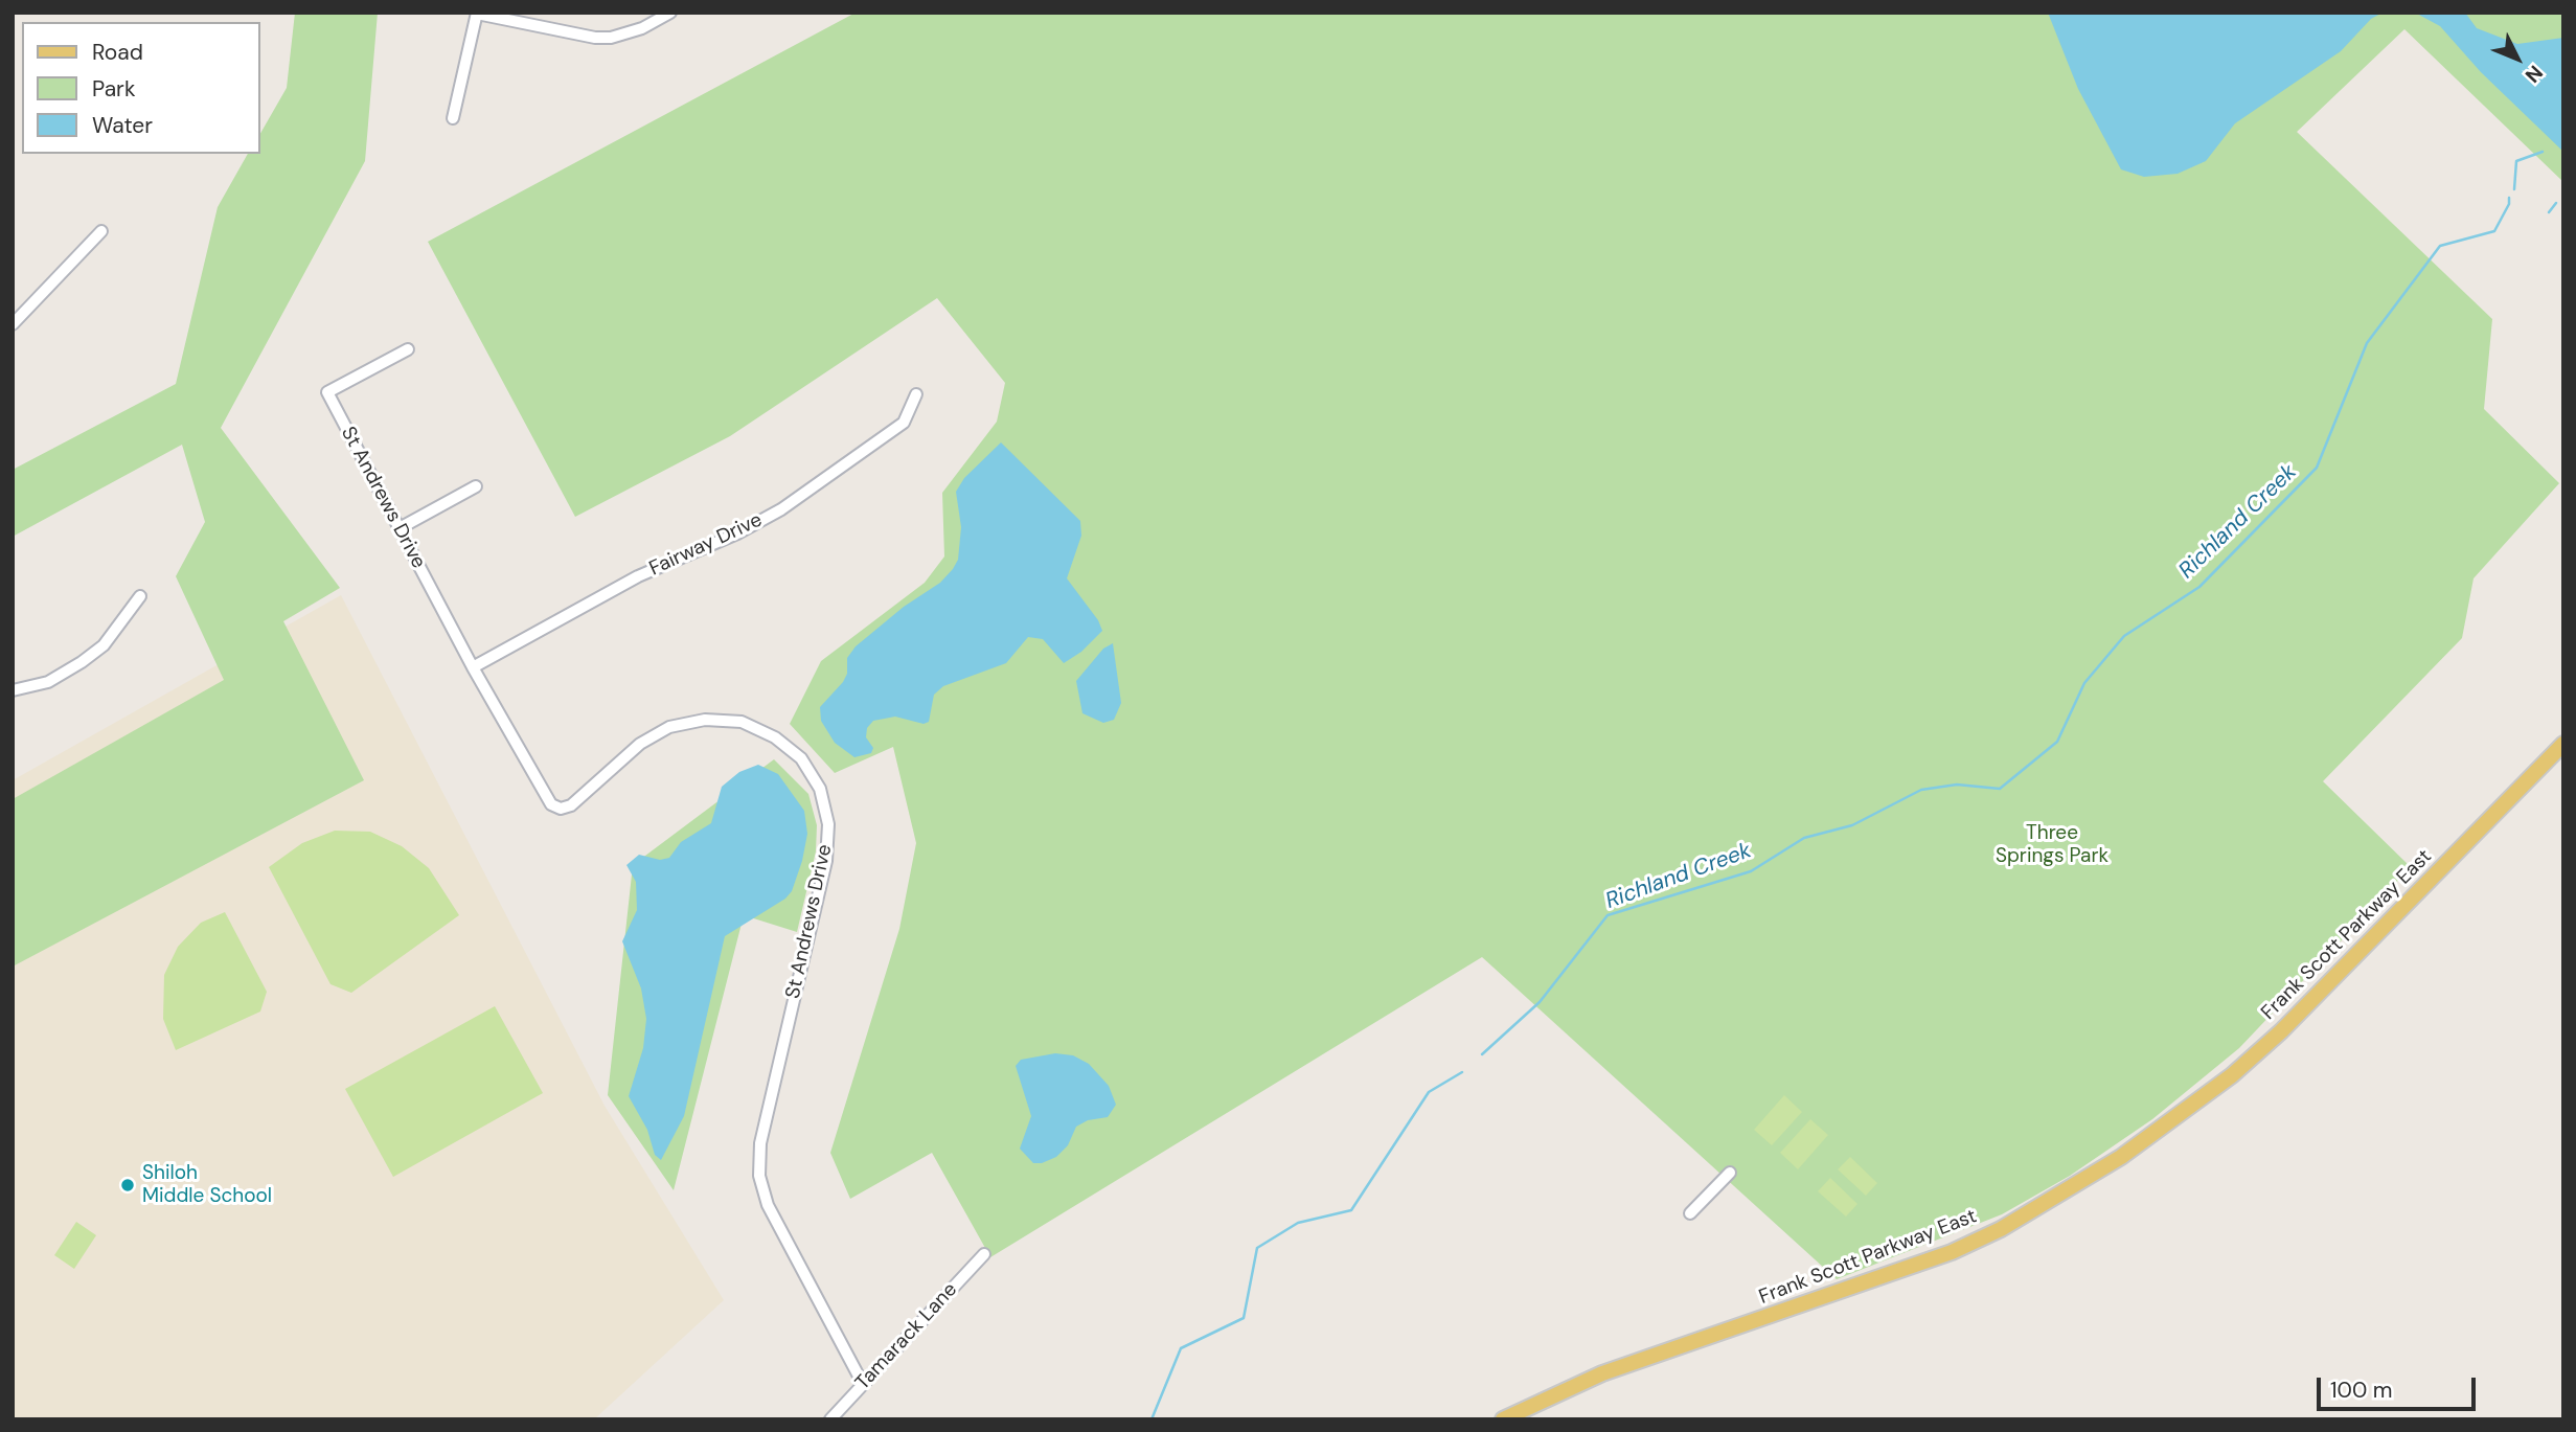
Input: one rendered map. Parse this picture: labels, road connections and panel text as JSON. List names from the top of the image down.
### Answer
{
  "streets": {
    "main road": ["Frank Scott Parkway East"],
    "street": ["St Andrews Drive", "Fairway Drive", "Tamarack Lane"]
  },
  "crossings": [
    ["St Andrews Drive", "Fairway Drive"],
    ["St Andrews Drive", "Tamarack Lane"]
  ],
  "water": ["Richland Creek"],
  "parks": ["Three Springs Park"],
  "places": ["Shiloh Middle School"],
  "legend": ["Road", "Park", "Water"],
  "scale_bar": "100 m",
  "north": "bottom right"
}
